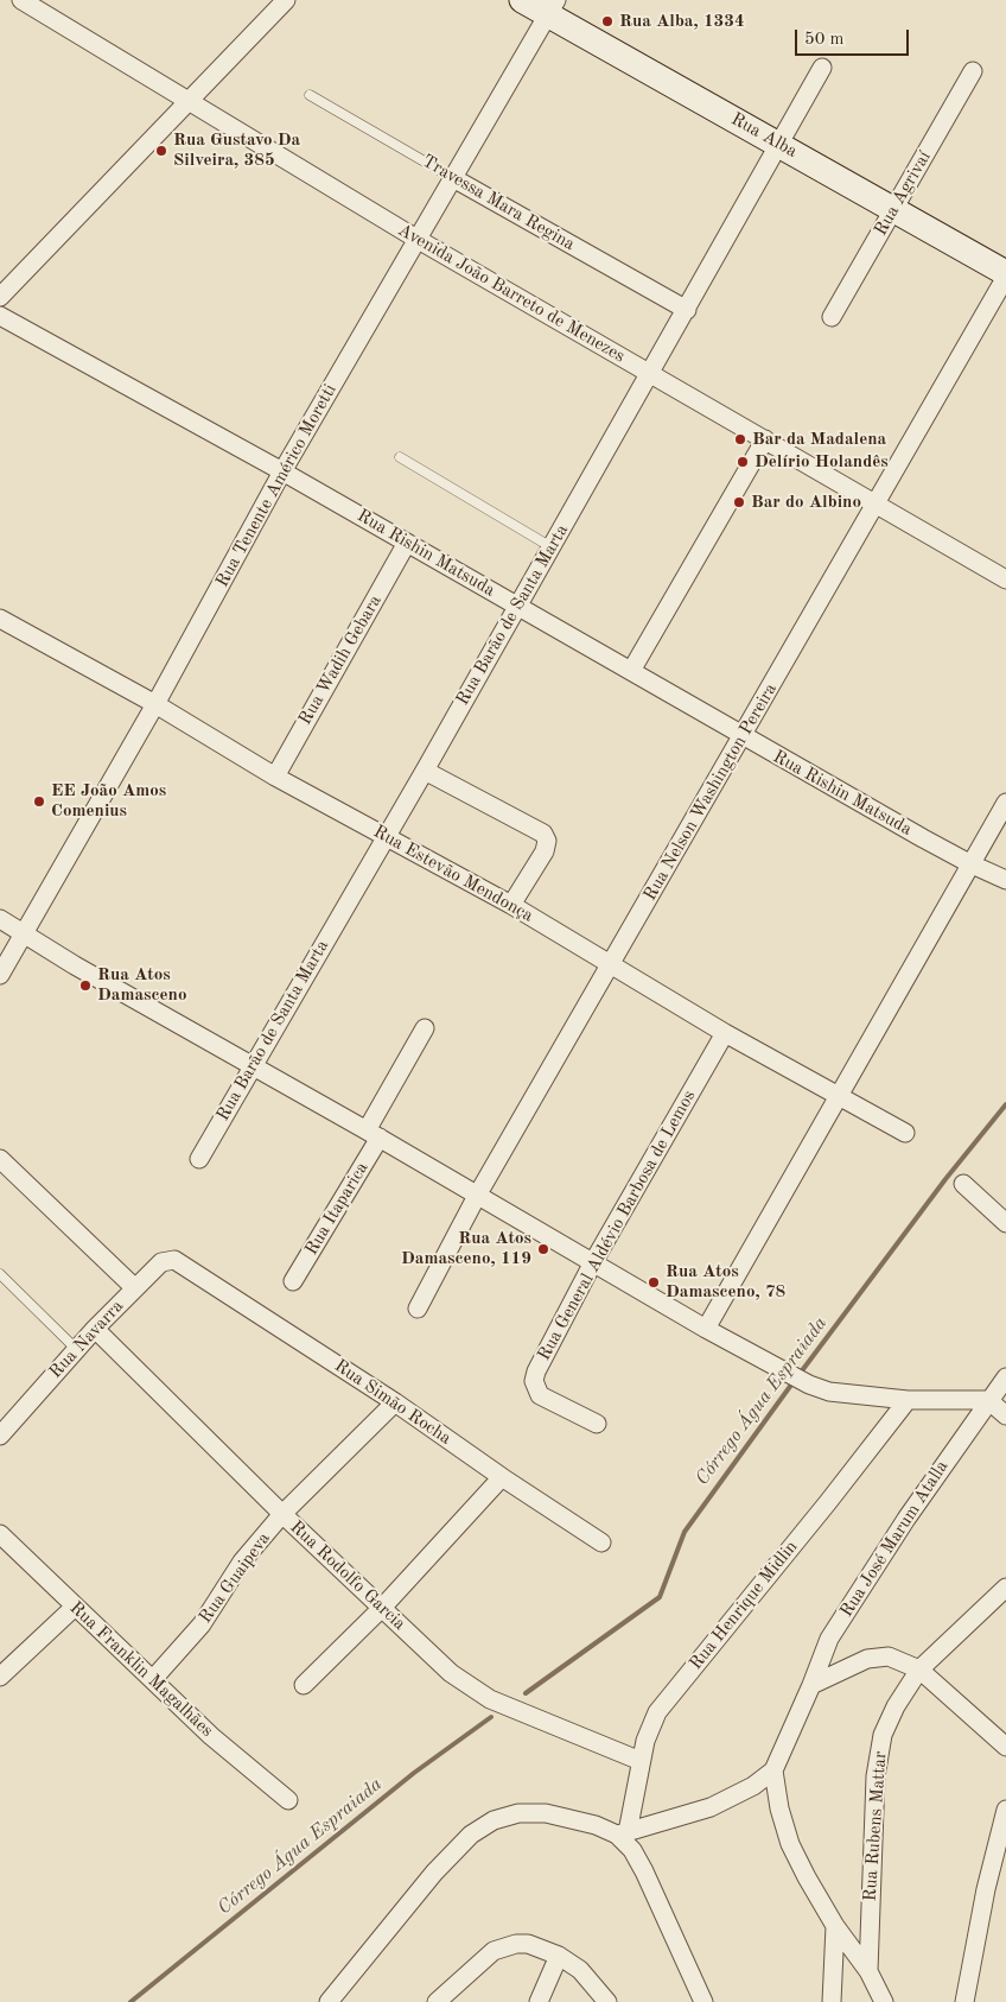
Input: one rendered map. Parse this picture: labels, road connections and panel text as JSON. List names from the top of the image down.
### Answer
{
  "streets": {
    "street": [
      "Rua Alba",
      "Rua Agrivaí",
      "Travessa Mara Regina",
      "Avenida João Barreto de Menezes",
      "Rua Tenente Américo Moretti",
      "Rua Rishin Matsuda",
      "Rua Barão de Santa Marta",
      "Rua Wadih Gebara",
      "Rua Nelson Washington Pereira",
      "Rua Estevão Mendonça",
      "Rua Itaparica",
      "Rua General Aldévio Barbosa de Lemos",
      "Rua Navarra",
      "Rua Simão Rocha",
      "Rua José Marum Atalla",
      "Rua Rodolfo Garcia",
      "Rua Guaipeva",
      "Rua Henrique Midlin",
      "Rua Franklin Magalhães",
      "Rua Rubens Mattar"
    ]
  },
  "crossings": [
    ["Rua Alba", "Rua Agrivaí"],
    ["Rua Alba", "Rua Tenente Américo Moretti"],
    ["Rua Alba", "Rua Barão de Santa Marta"],
    ["Rua Alba", "Rua Nelson Washington Pereira"],
    ["Travessa Mara Regina", "Rua Tenente Américo Moretti"],
    ["Travessa Mara Regina", "Rua Barão de Santa Marta"],
    ["Avenida João Barreto de Menezes", "Rua Tenente Américo Moretti"],
    ["Avenida João Barreto de Menezes", "Rua Barão de Santa Marta"],
    ["Avenida João Barreto de Menezes", "Rua Nelson Washington Pereira"],
    ["Rua Tenente Américo Moretti", "Rua Rishin Matsuda"],
    ["Rua Tenente Américo Moretti", "Rua Estevão Mendonça"],
    ["Rua Rishin Matsuda", "Rua Barão de Santa Marta"],
    ["Rua Rishin Matsuda", "Rua Wadih Gebara"],
    ["Rua Rishin Matsuda", "Rua Nelson Washington Pereira"],
    ["Rua Barão de Santa Marta", "Rua Estevão Mendonça"],
    ["Rua Wadih Gebara", "Rua Estevão Mendonça"],
    ["Rua Nelson Washington Pereira", "Rua Estevão Mendonça"],
    ["Rua Estevão Mendonça", "Rua General Aldévio Barbosa de Lemos"],
    ["Rua Navarra", "Rua Simão Rocha"],
    ["Rua Navarra", "Rua Rodolfo Garcia"],
    ["Rua Simão Rocha", "Rua Guaipeva"],
    ["Rua Rodolfo Garcia", "Rua Guaipeva"],
    ["Rua Rodolfo Garcia", "Rua Henrique Midlin"],
    ["Rua Guaipeva", "Rua Franklin Magalhães"]
  ],
  "water": ["Córrego Água Espraiada"],
  "places": [
    "Rua Alba, 1334",
    "Rua Gustavo Da Silveira, 385",
    "Bar da Madalena",
    "Delírio Holandês",
    "Bar do Albino",
    "EE João Amos Comenius",
    "Rua Atos Damasceno",
    "Rua Atos Damasceno, 119",
    "Rua Atos Damasceno, 78"
  ],
  "scale_bar": "50 m"
}
